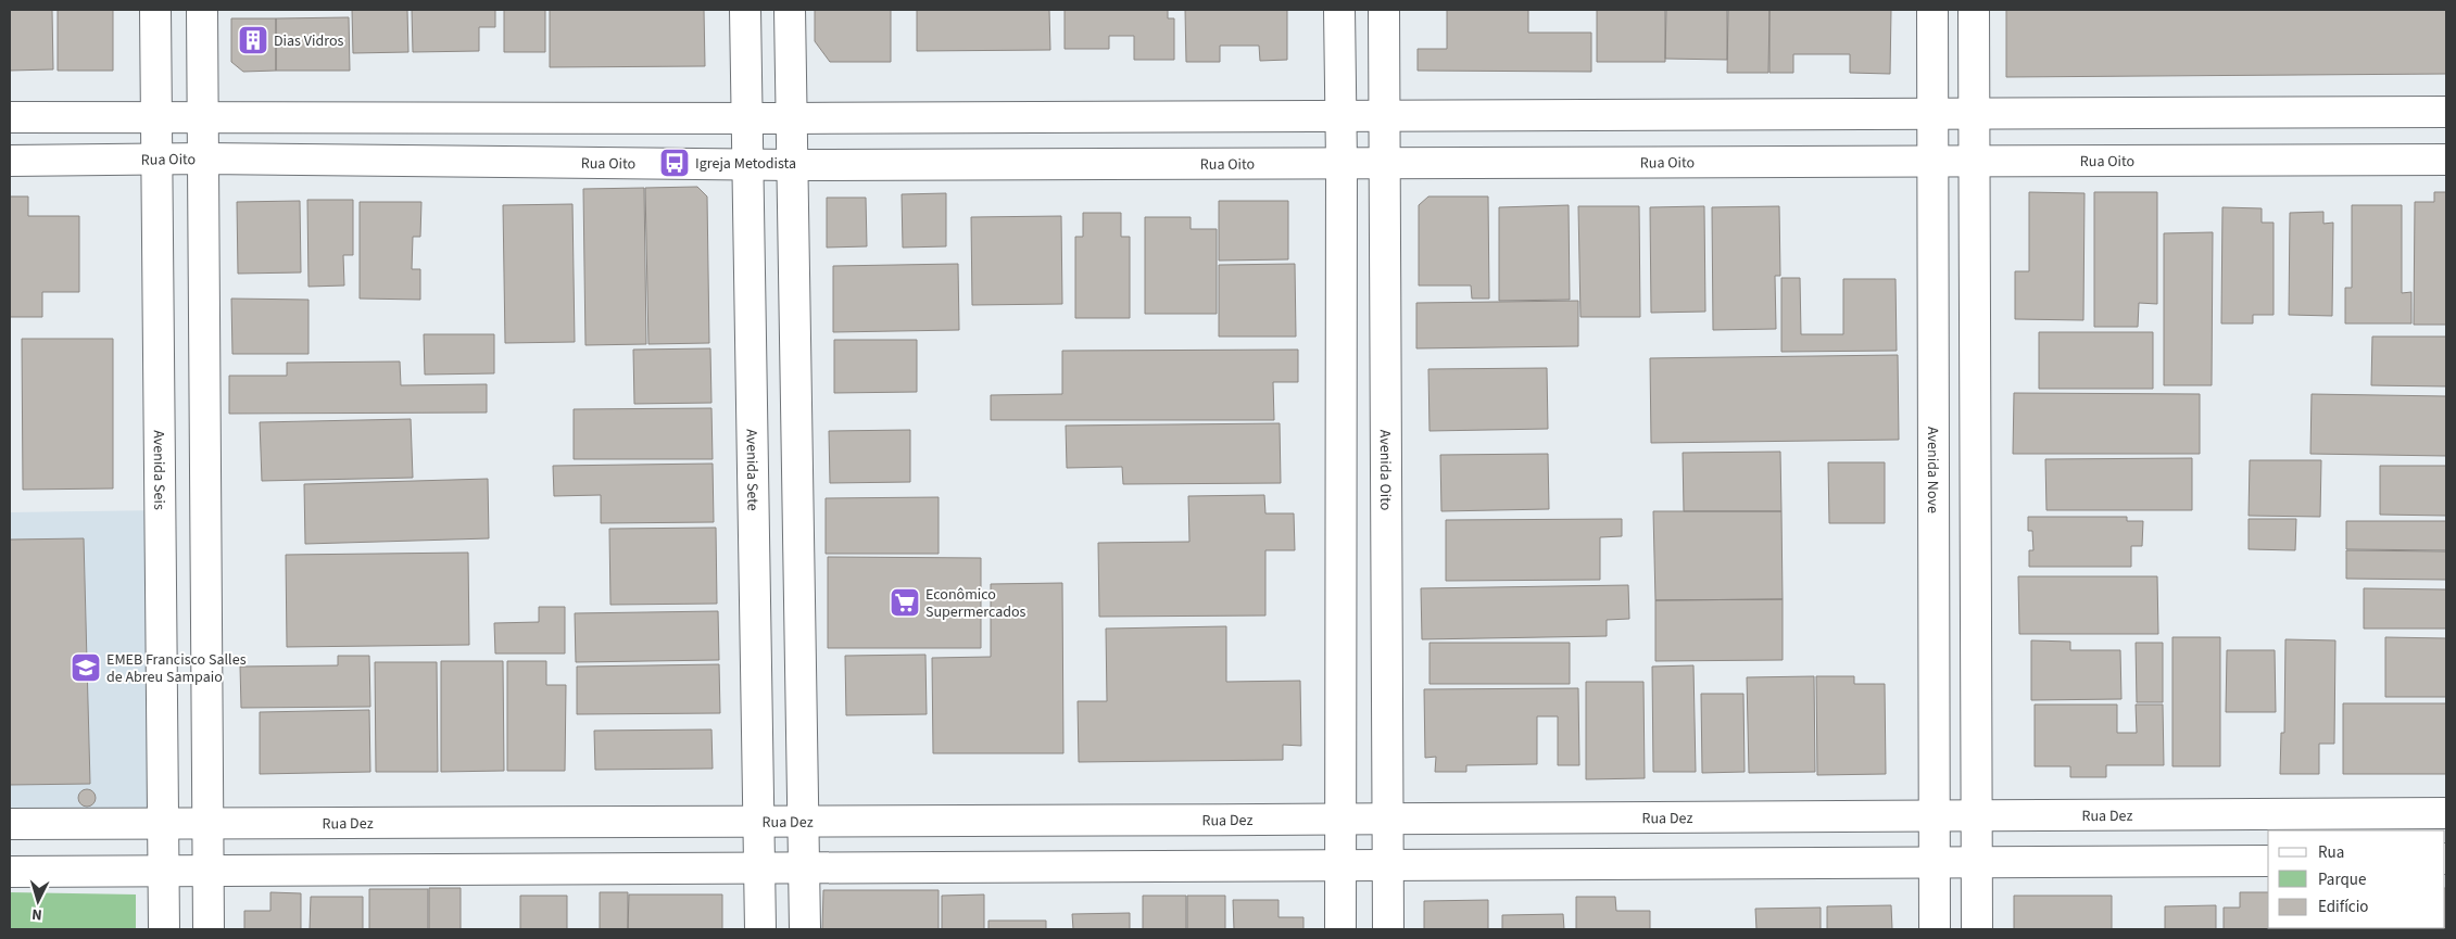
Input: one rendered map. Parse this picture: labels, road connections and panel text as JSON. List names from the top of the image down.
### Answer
{
  "streets": {
    "street": [
      "Rua Oito",
      "Avenida Oito",
      "Avenida Seis",
      "Avenida Sete",
      "Avenida Nove",
      "Rua Dez"
    ]
  },
  "crossings": [
    ["Rua Oito", "Avenida Oito"],
    ["Rua Oito", "Avenida Seis"],
    ["Rua Oito", "Avenida Sete"],
    ["Rua Oito", "Avenida Nove"],
    ["Avenida Oito", "Rua Dez"],
    ["Avenida Seis", "Rua Dez"],
    ["Avenida Sete", "Rua Dez"],
    ["Avenida Nove", "Rua Dez"]
  ],
  "places": {
    "building": ["Dias Vidros"],
    "bus stop": ["Igreja Metodista"],
    "supermarket": ["Econômico Supermercados"],
    "school or university": ["EMEB Francisco Salles de Abreu Sampaio"]
  },
  "legend": ["Rua", "Parque", "Edifício"],
  "north": "bottom"
}
